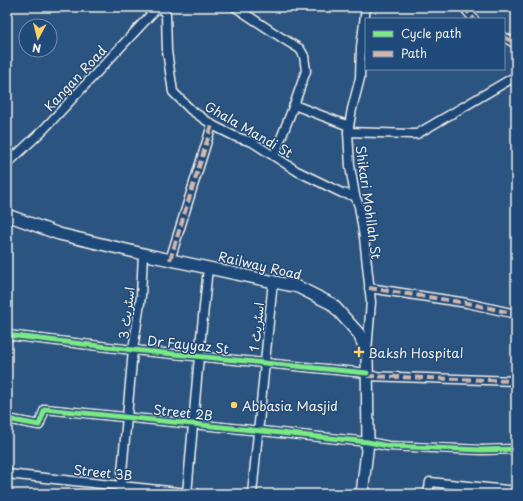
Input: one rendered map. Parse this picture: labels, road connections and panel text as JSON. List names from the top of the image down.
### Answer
{
  "streets": {
    "main road": ["Railway Road"],
    "street": [
      "Kangan Road",
      "Ghala Mandi St",
      "Shikari Mohllah St",
      "اسٹریٹ 3",
      "اسٹریٹ 1",
      "Dr Fayyaz St",
      "Street 2B",
      "Street 3B"
    ]
  },
  "crossings": [
    ["Kangan Road", "Ghala Mandi St"],
    ["Ghala Mandi St", "Shikari Mohllah St"],
    ["Shikari Mohllah St", "Railway Road"],
    ["Railway Road", "اسٹریٹ 3"],
    ["Railway Road", "اسٹریٹ 1"],
    ["Railway Road", "Dr Fayyaz St"],
    ["Railway Road", "Street 2B"],
    ["اسٹریٹ 3", "Dr Fayyaz St"],
    ["اسٹریٹ 3", "Street 2B"],
    ["اسٹریٹ 3", "Street 3B"],
    ["اسٹریٹ 1", "Dr Fayyaz St"],
    ["اسٹریٹ 1", "Street 2B"]
  ],
  "places": {
    "health": ["Baksh Hospital"],
    "other": ["Abbasia Masjid"]
  },
  "legend": ["Cycle path", "Path"],
  "north": "bottom"
}
